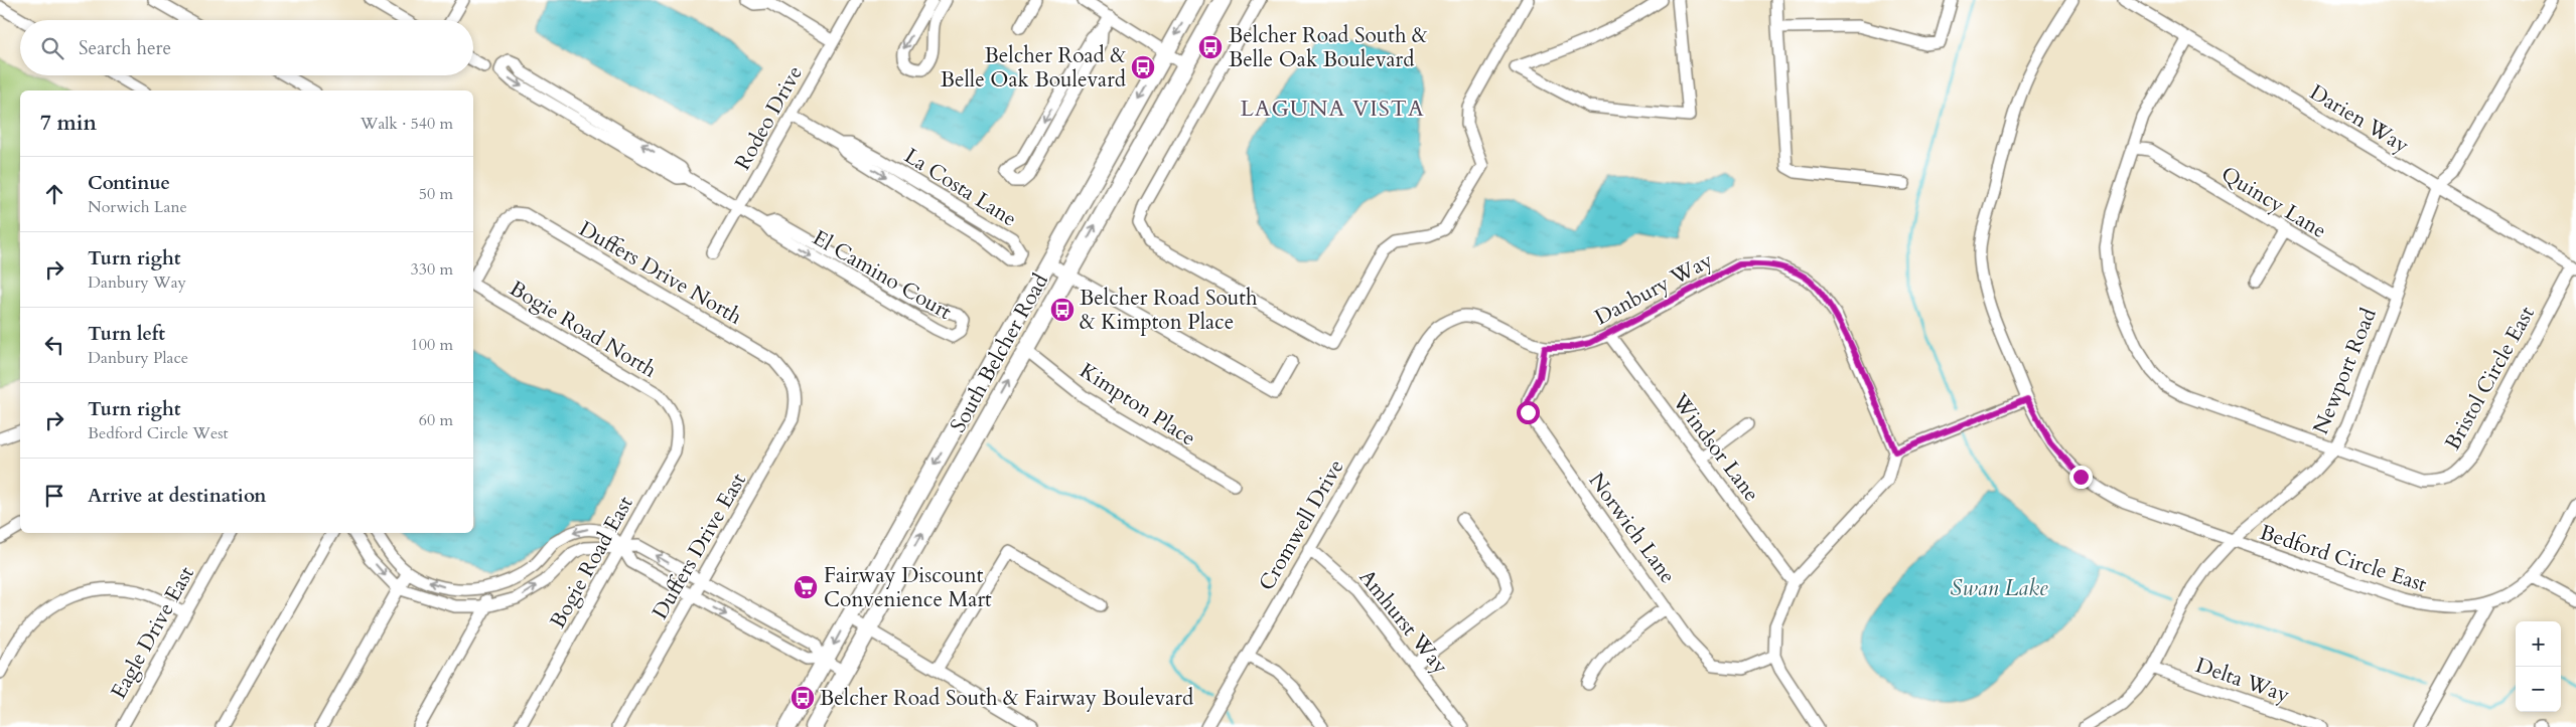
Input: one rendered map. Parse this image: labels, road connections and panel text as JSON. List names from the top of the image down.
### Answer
{
  "streets": {
    "main road": ["South Belcher Road"],
    "street": [
      "Rodeo Drive",
      "Darien Way",
      "La Costa Lane",
      "Quincy Lane",
      "Duffers Drive North",
      "El Camino Court",
      "Danbury Way",
      "Bogie Road North",
      "Newport Road",
      "Bristol Circle East",
      "Kimpton Place",
      "Windsor Lane",
      "Cromwell Drive",
      "Norwich Lane",
      "Duffers Drive East",
      "Bedford Circle East",
      "Bogie Road East",
      "Amhurst Way",
      "Eagle Drive East",
      "Delta Way"
    ]
  },
  "crossings": [
    ["Rodeo Drive", "La Costa Lane"],
    ["Rodeo Drive", "El Camino Court"],
    ["Darien Way", "Newport Road"],
    ["Darien Way", "Bristol Circle East"],
    ["Quincy Lane", "Newport Road"],
    ["Quincy Lane", "Bristol Circle East"],
    ["Duffers Drive North", "Duffers Drive East"],
    ["Danbury Way", "Windsor Lane"],
    ["Danbury Way", "Cromwell Drive"],
    ["Danbury Way", "Norwich Lane"],
    ["Bogie Road North", "Bogie Road East"],
    ["South Belcher Road", "Kimpton Place"],
    ["Newport Road", "Bristol Circle East"],
    ["Newport Road", "Bedford Circle East"],
    ["Newport Road", "Delta Way"],
    ["Cromwell Drive", "Amhurst Way"]
  ],
  "districts": ["LAGUNA VISTA"],
  "water": ["Swan Lake"],
  "places": {
    "bus stop": [
      "Belcher Road South & Belle Oak Boulevard",
      "Belcher Road & Belle Oak Boulevard",
      "Belcher Road South & Kimpton Place",
      "Belcher Road South & Fairway Boulevard"
    ],
    "supermarket": ["Fairway Discount Convenience Mart"]
  },
  "page": {
    "search": "Search here",
    "heading": ["7 min", "Walk · 540 m"],
    "list": [
      ["Continue", "Norwich Lane", "50 m"],
      ["Turn right", "Danbury Way", "330 m"],
      ["Turn left", "Danbury Place", "100 m"],
      ["Turn right", "Bedford Circle West", "60 m"],
      "Arrive at destination"
    ],
    "map_buttons": ["+", "−"]
  }
}
